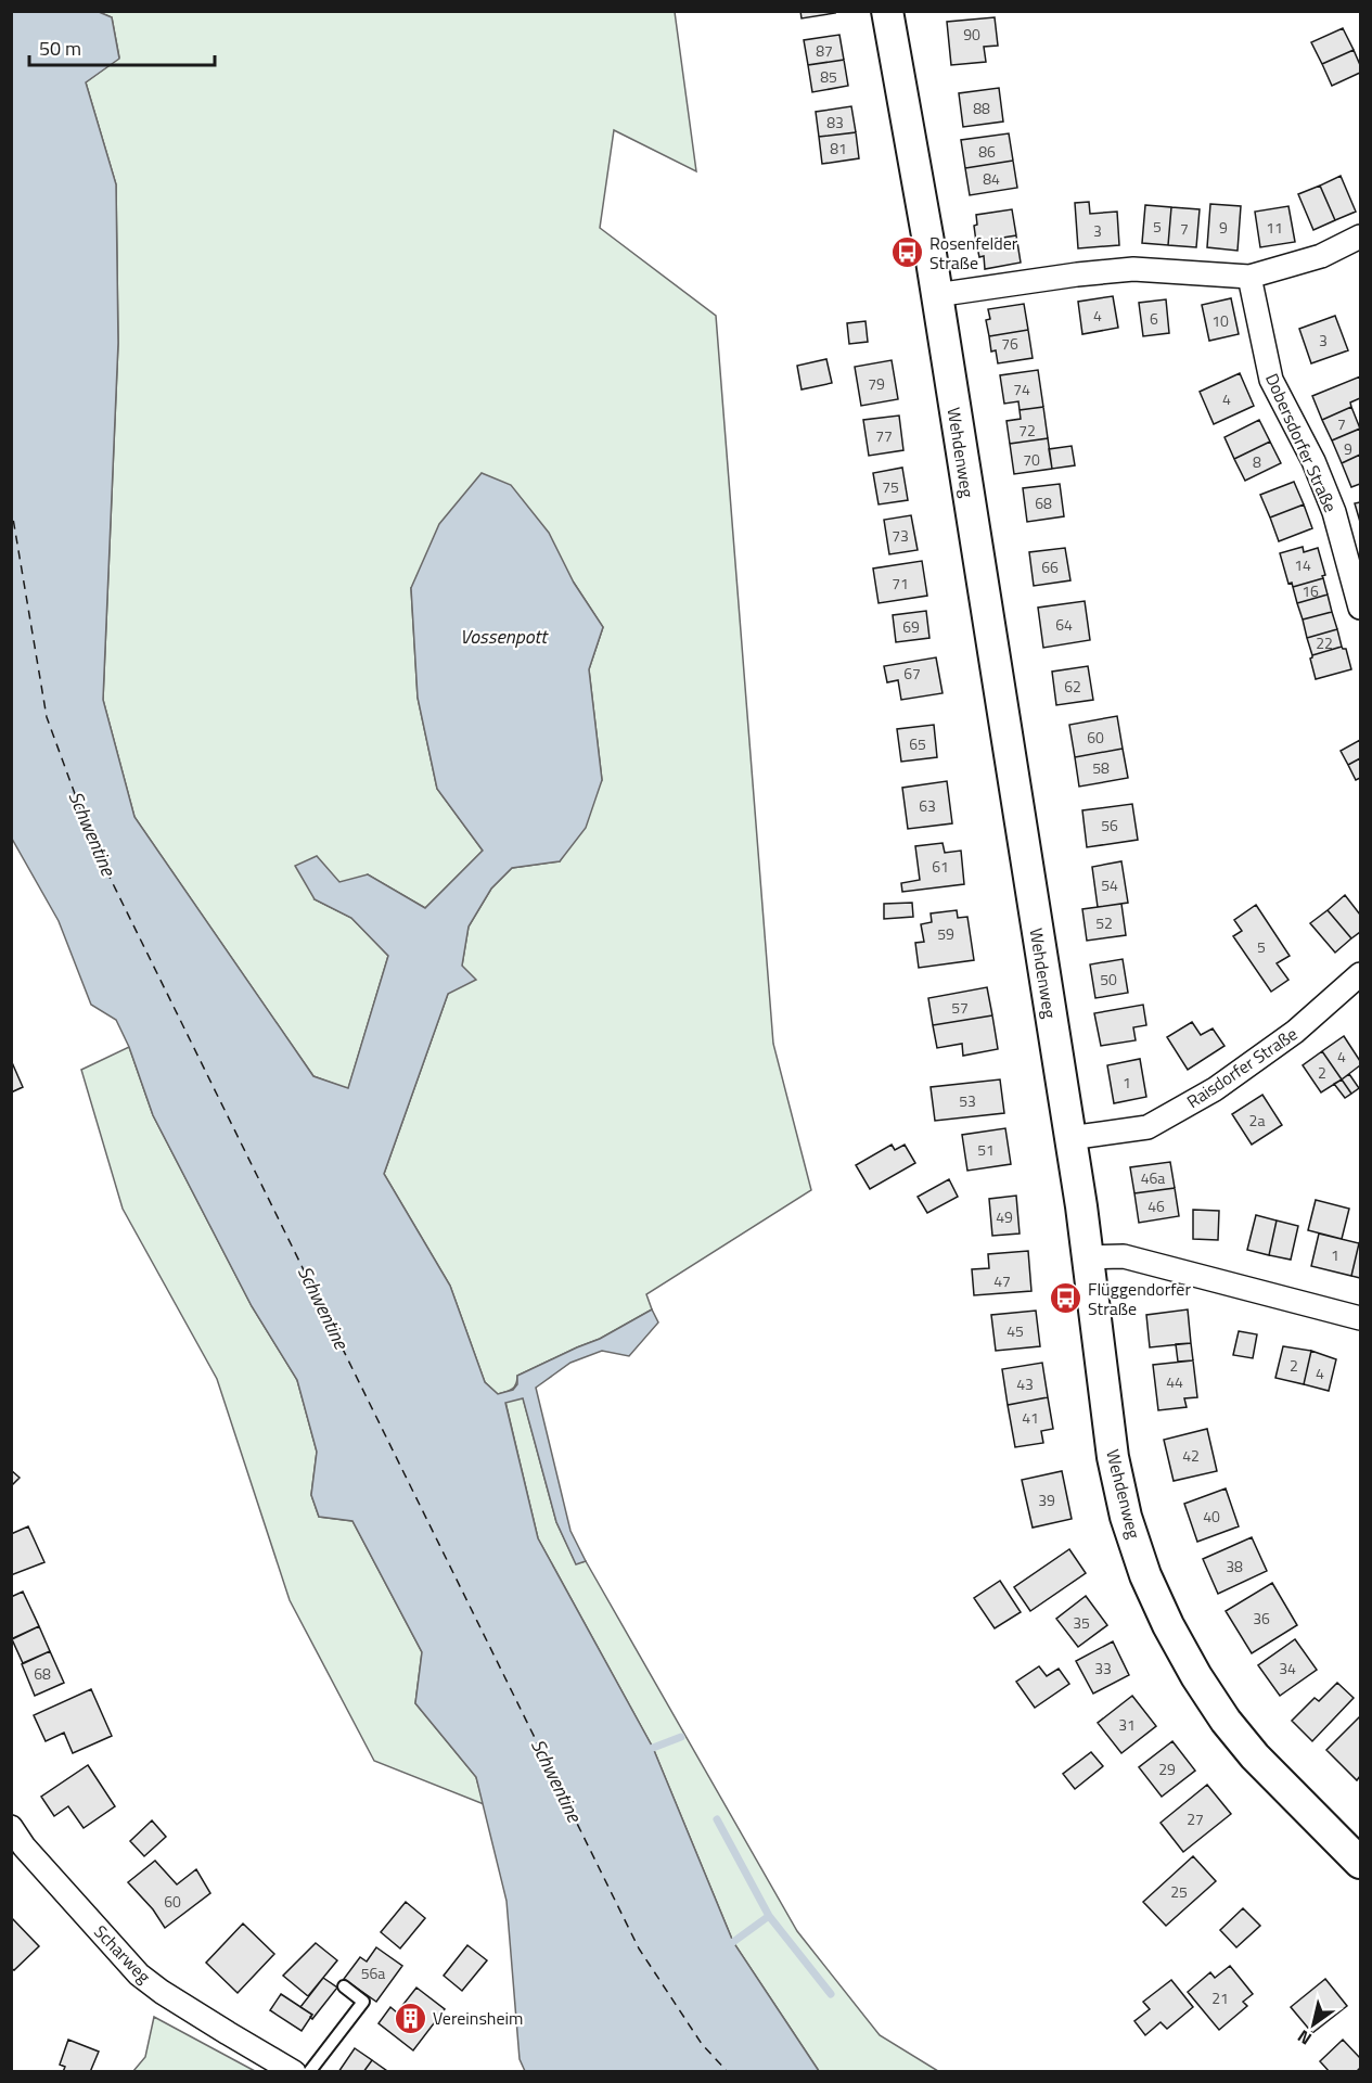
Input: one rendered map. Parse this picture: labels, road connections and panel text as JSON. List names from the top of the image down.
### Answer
{
  "streets": {
    "main road": ["Wehdenweg"],
    "street": ["Dobersdorfer Straße", "Raisdorfer Straße", "Scharweg"]
  },
  "crossings": [
    ["Wehdenweg", "Raisdorfer Straße"]
  ],
  "water": ["Vossenpott", "Schwentine"],
  "places": {
    "bus stop": ["Rosenfelder Straße", "Flüggendorfer Straße"],
    "building": ["Vereinsheim"]
  },
  "house_numbers": [
    "90",
    "87",
    "85",
    "88",
    "83",
    "81",
    "86",
    "84",
    "5",
    "9",
    "11",
    "7",
    "3",
    "4",
    "6",
    "10",
    "3",
    "76",
    "79",
    "74",
    "4",
    "7",
    "72",
    "77",
    "9",
    "70",
    "8",
    "75",
    "68",
    "73",
    "14",
    "66",
    "71",
    "16",
    "64",
    "69",
    "22",
    "67",
    "62",
    "60",
    "65",
    "58",
    "63",
    "56",
    "61",
    "54",
    "52",
    "59",
    "5",
    "50",
    "57",
    "4",
    "2",
    "1",
    "53",
    "2a",
    "51",
    "46a",
    "46",
    "49",
    "1",
    "47",
    "45",
    "2",
    "4",
    "44",
    "43",
    "41",
    "42",
    "39",
    "40",
    "38",
    "36",
    "35",
    "33",
    "34",
    "68",
    "31",
    "29",
    "27",
    "25",
    "60",
    "56a",
    "21"
  ],
  "scale_bar": "50 m",
  "north": "bottom left"
}
